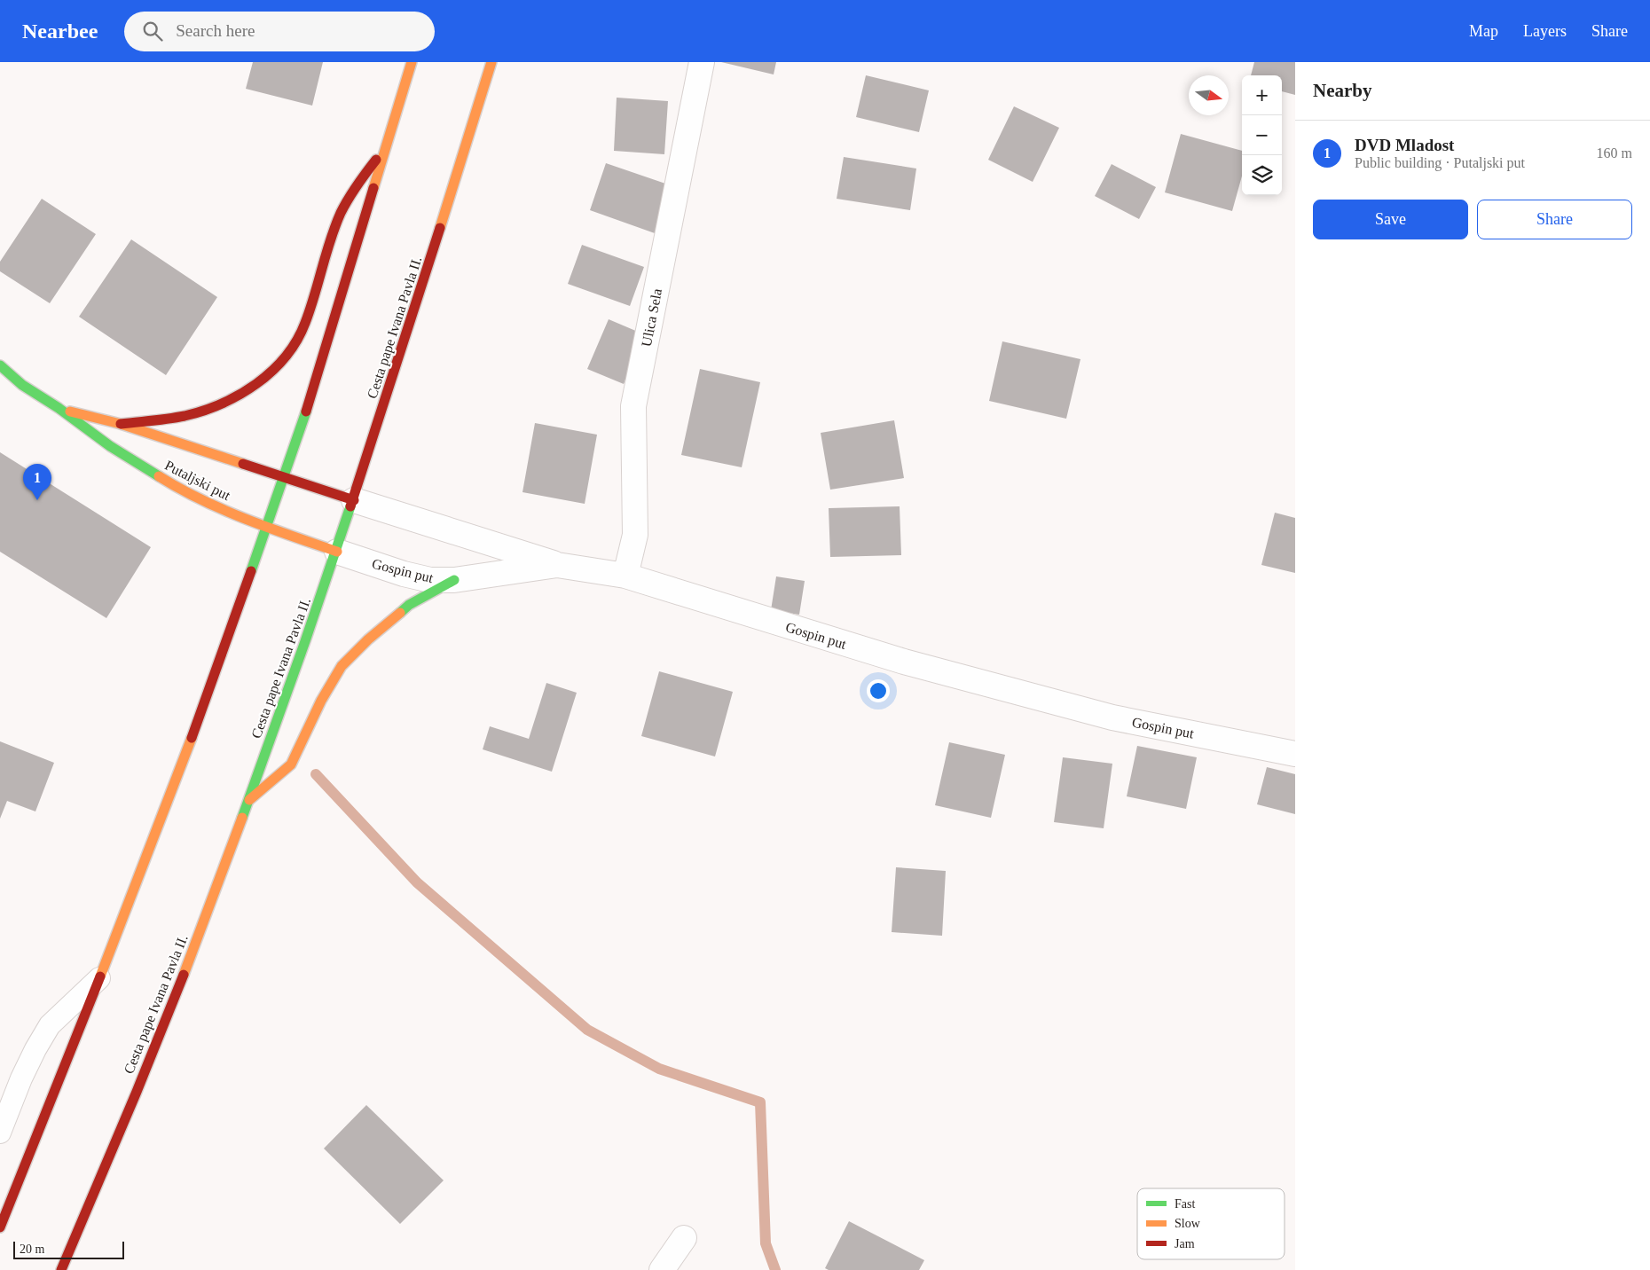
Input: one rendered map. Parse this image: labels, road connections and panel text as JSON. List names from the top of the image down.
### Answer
{
  "streets": {
    "main road": ["Cesta pape Ivana Pavla II.", "Putaljski put"],
    "street": ["Ulica Sela", "Gospin put"]
  },
  "crossings": [
    ["Ulica Sela", "Gospin put"],
    ["Cesta pape Ivana Pavla II.", "Putaljski put"],
    ["Cesta pape Ivana Pavla II.", "Gospin put"],
    ["Putaljski put", "Gospin put"]
  ],
  "legend": ["Fast", "Slow", "Jam"],
  "scale_bar": "20 m",
  "north": "right",
  "page": {
    "header": "Nearbee",
    "search": "Search here",
    "nav": ["Map", "Layers", "Share"],
    "heading": "Nearby",
    "map_buttons": ["+", "−"],
    "list": [
      {
        "mark": "1",
        "name": "DVD Mladost",
        "note": "Public building · Putaljski put",
        "value": "160 m"
      }
    ],
    "buttons": ["Save", "Share"],
    "pins": "1",
    "scale": "20 m"
  }
}
